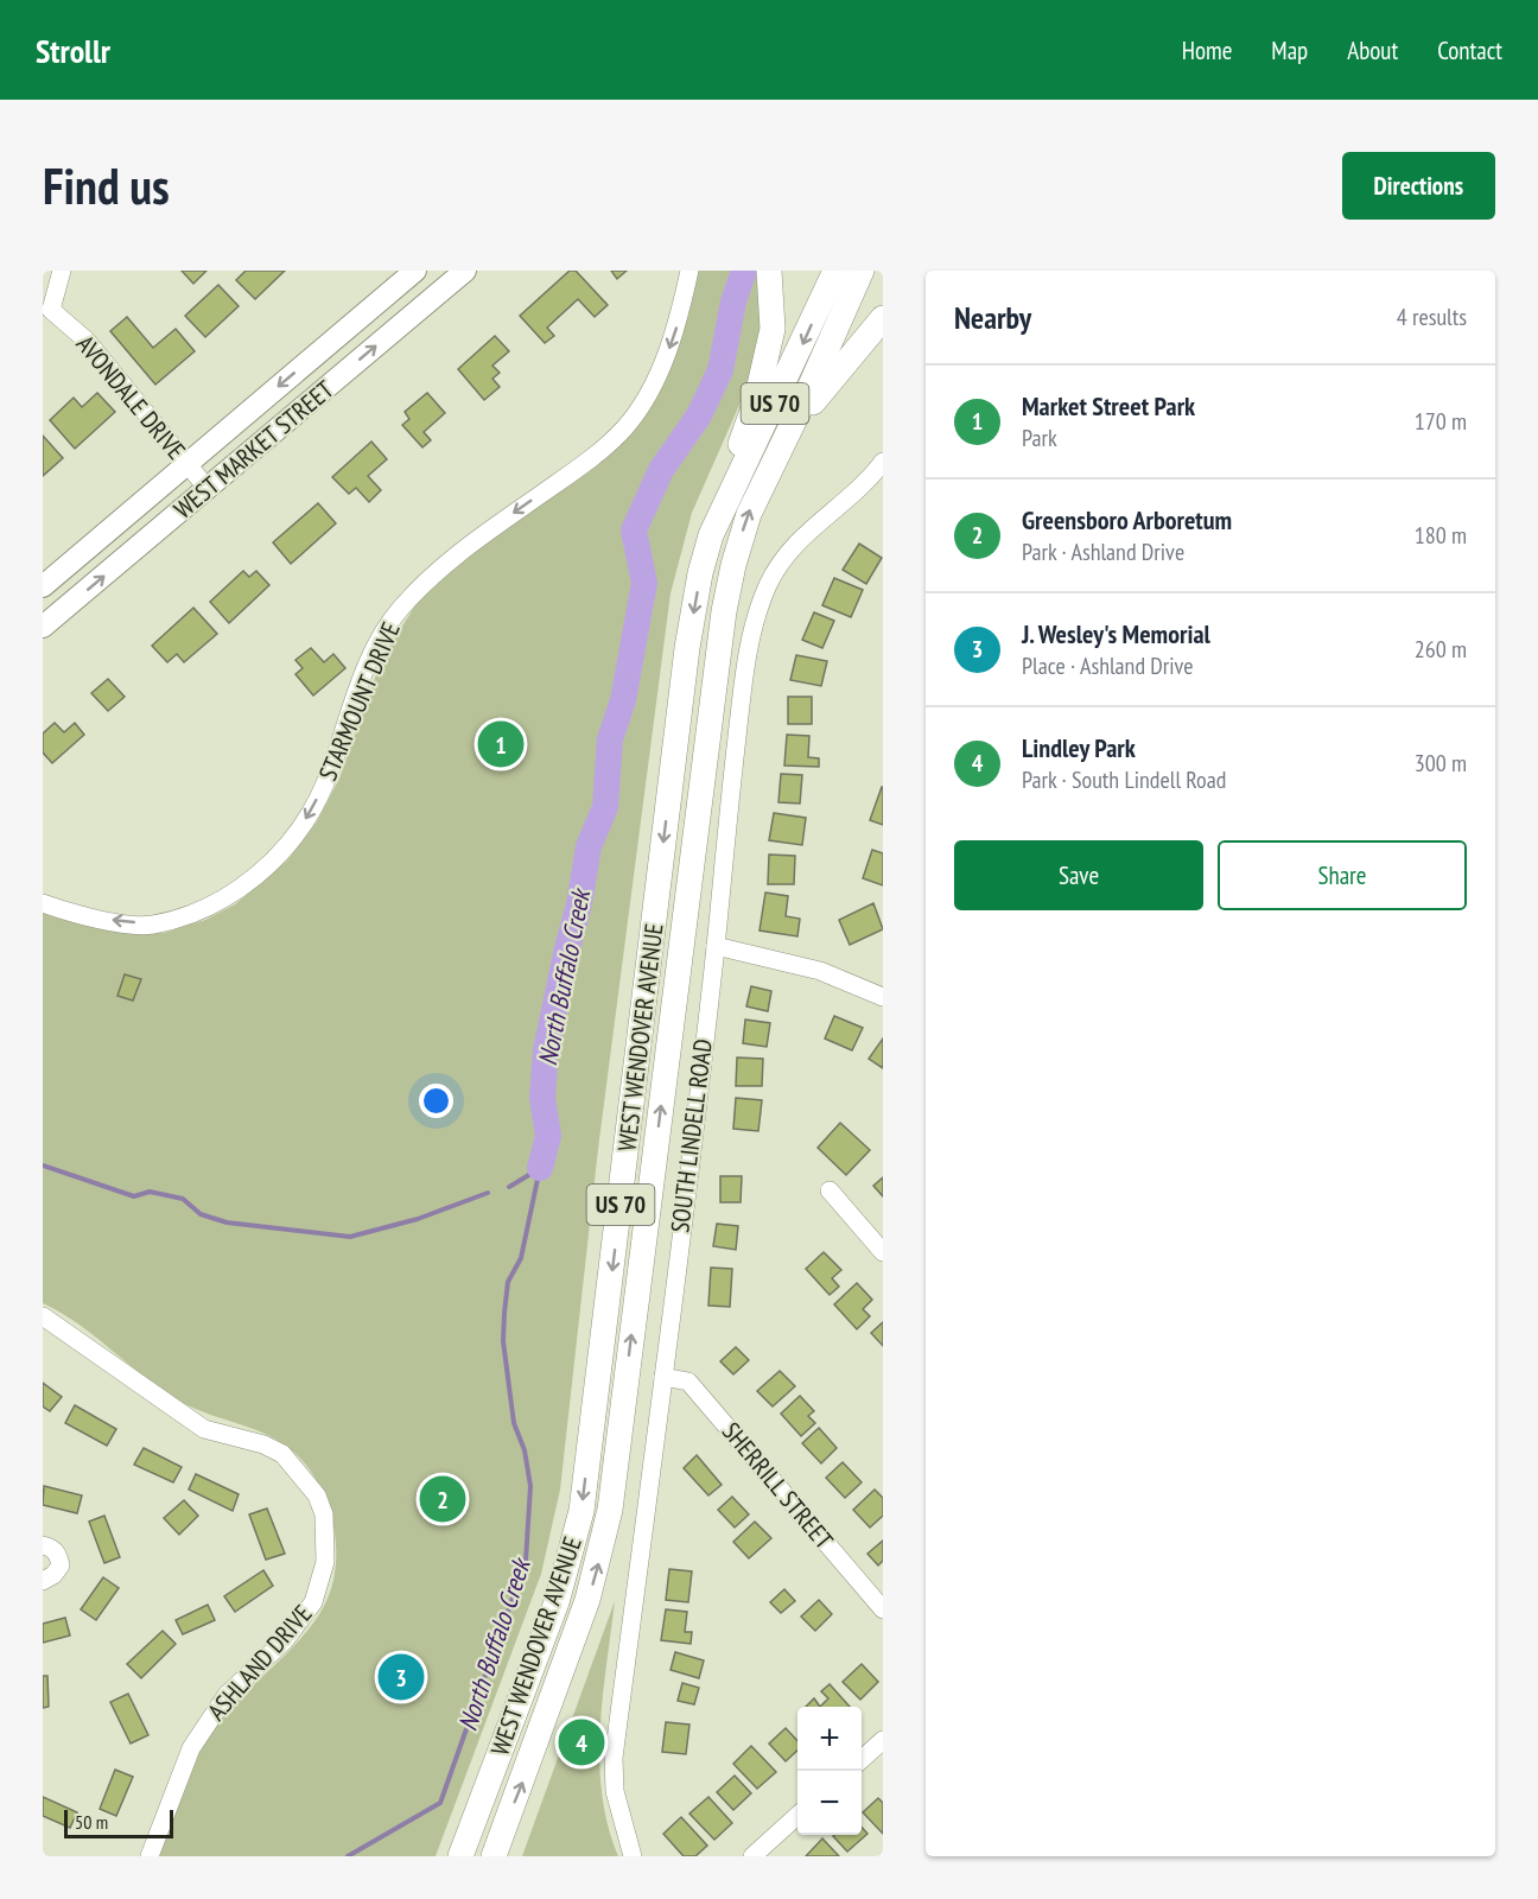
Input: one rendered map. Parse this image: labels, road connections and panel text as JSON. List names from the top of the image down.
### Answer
{
  "streets": {
    "highway": ["US 70", "WEST WENDOVER AVENUE"],
    "main road": ["WEST MARKET STREET"],
    "street": [
      "AVONDALE DRIVE",
      "STARMOUNT DRIVE",
      "SOUTH LINDELL ROAD",
      "SHERRILL STREET",
      "ASHLAND DRIVE"
    ]
  },
  "crossings": [
    ["AVONDALE DRIVE", "WEST MARKET STREET"],
    ["SOUTH LINDELL ROAD", "SHERRILL STREET"]
  ],
  "one_way": ["STARMOUNT DRIVE"],
  "water": ["North Buffalo Creek"],
  "scale_bar": "50 m",
  "page": {
    "header": "Strollr",
    "nav": [
      "Home",
      "Map",
      "About",
      "Contact"
    ],
    "buttons": [
      "Directions",
      ["Save", "Share"]
    ],
    "title": "Find us",
    "heading": ["Nearby", "4 results"],
    "list": [
      {
        "mark": "1",
        "name": "Market Street Park",
        "note": "Park",
        "value": "170 m"
      },
      {
        "mark": "2",
        "name": "Greensboro Arboretum",
        "note": "Park · Ashland Drive",
        "value": "180 m"
      },
      {
        "mark": "3",
        "name": "J. Wesley's Memorial",
        "note": "Place · Ashland Drive",
        "value": "260 m"
      },
      {
        "mark": "4",
        "name": "Lindley Park",
        "note": "Park · South Lindell Road",
        "value": "300 m"
      }
    ],
    "pins": [
      "1",
      "2",
      "3",
      "4"
    ],
    "map_buttons": ["+", "−"],
    "scale": "50 m"
  }
}
